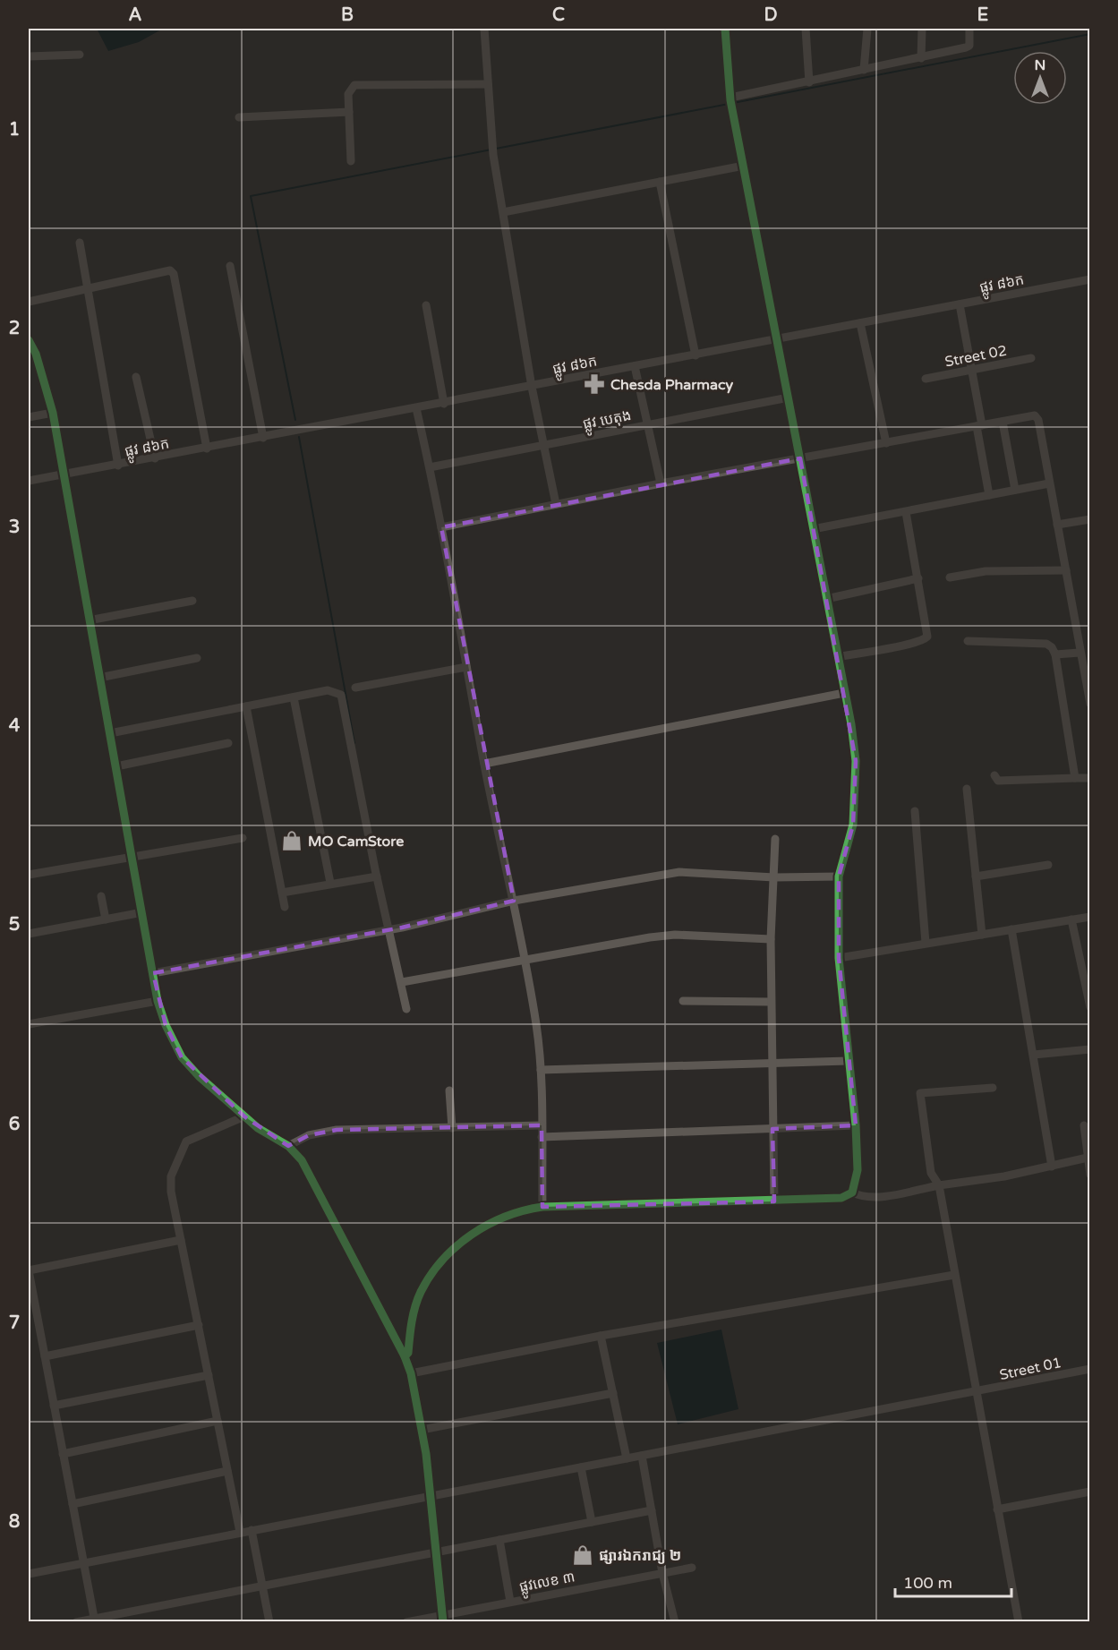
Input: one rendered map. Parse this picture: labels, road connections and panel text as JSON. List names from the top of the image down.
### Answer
{
  "streets": {
    "street": [
      "ផ្លូវ ៨៦ក",
      "Street 02",
      "ផ្លូវ បេតុង",
      "Street 01",
      "ផ្លូវលេខ ៣"
    ]
  },
  "places": {
    "pharmacy": ["Chesda Pharmacy"],
    "shop": ["MO CamStore", "ផ្សារឯករាជ្យ ២"]
  },
  "scale_bar": "100 m",
  "north": "top",
  "grid": {
    "columns": [
      "A",
      "B",
      "C",
      "D",
      "E"
    ],
    "rows": [
      "1",
      "2",
      "3",
      "4",
      "5",
      "6",
      "7",
      "8"
    ]
  }
}
